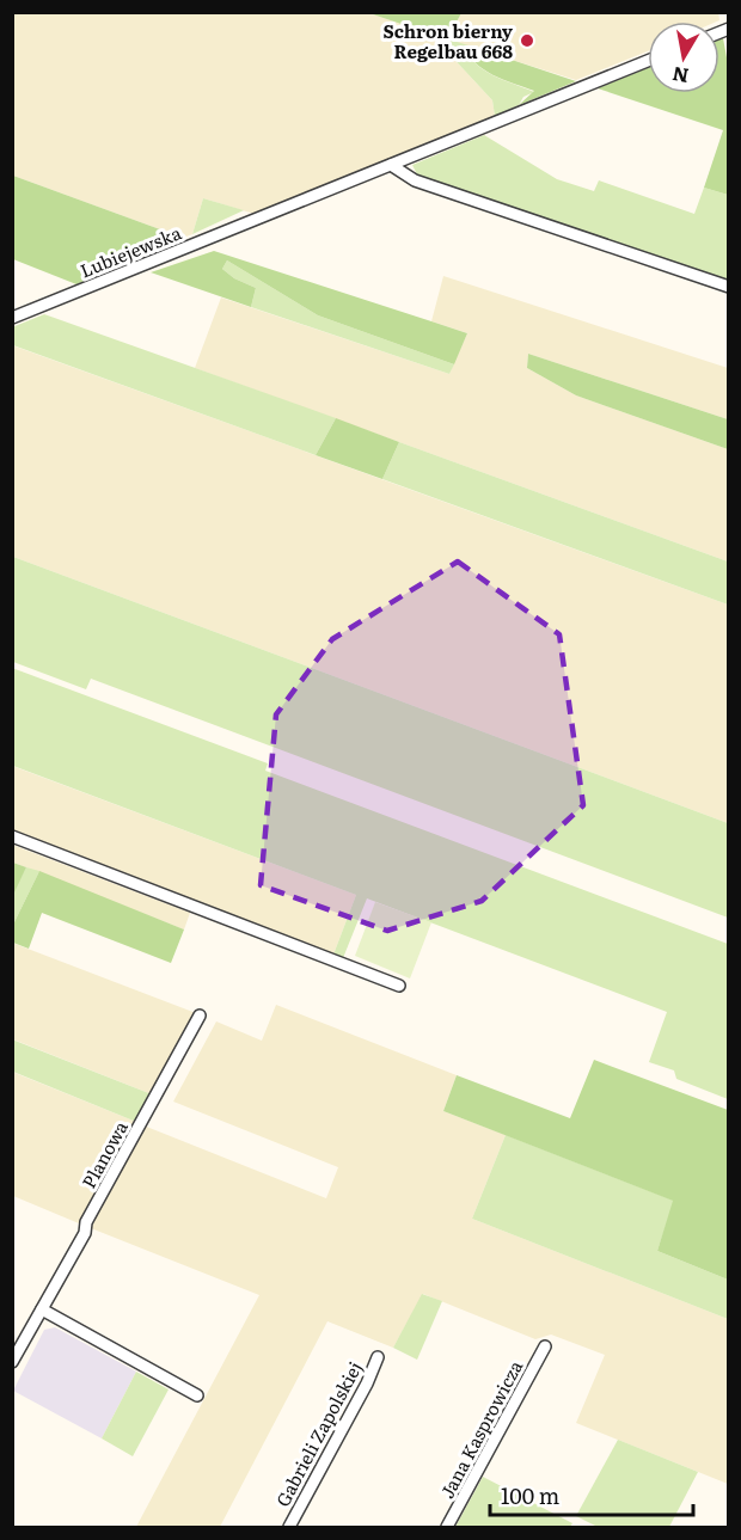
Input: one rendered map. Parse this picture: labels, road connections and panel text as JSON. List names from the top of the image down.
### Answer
{
  "streets": {
    "street": [
      "Lubiejewska",
      "Planowa",
      "Jana Kasprowicza",
      "Gabrieli Zapolskiej"
    ]
  },
  "places": ["Schron bierny Regelbau 668"],
  "scale_bar": "100 m",
  "north": "bottom"
}
